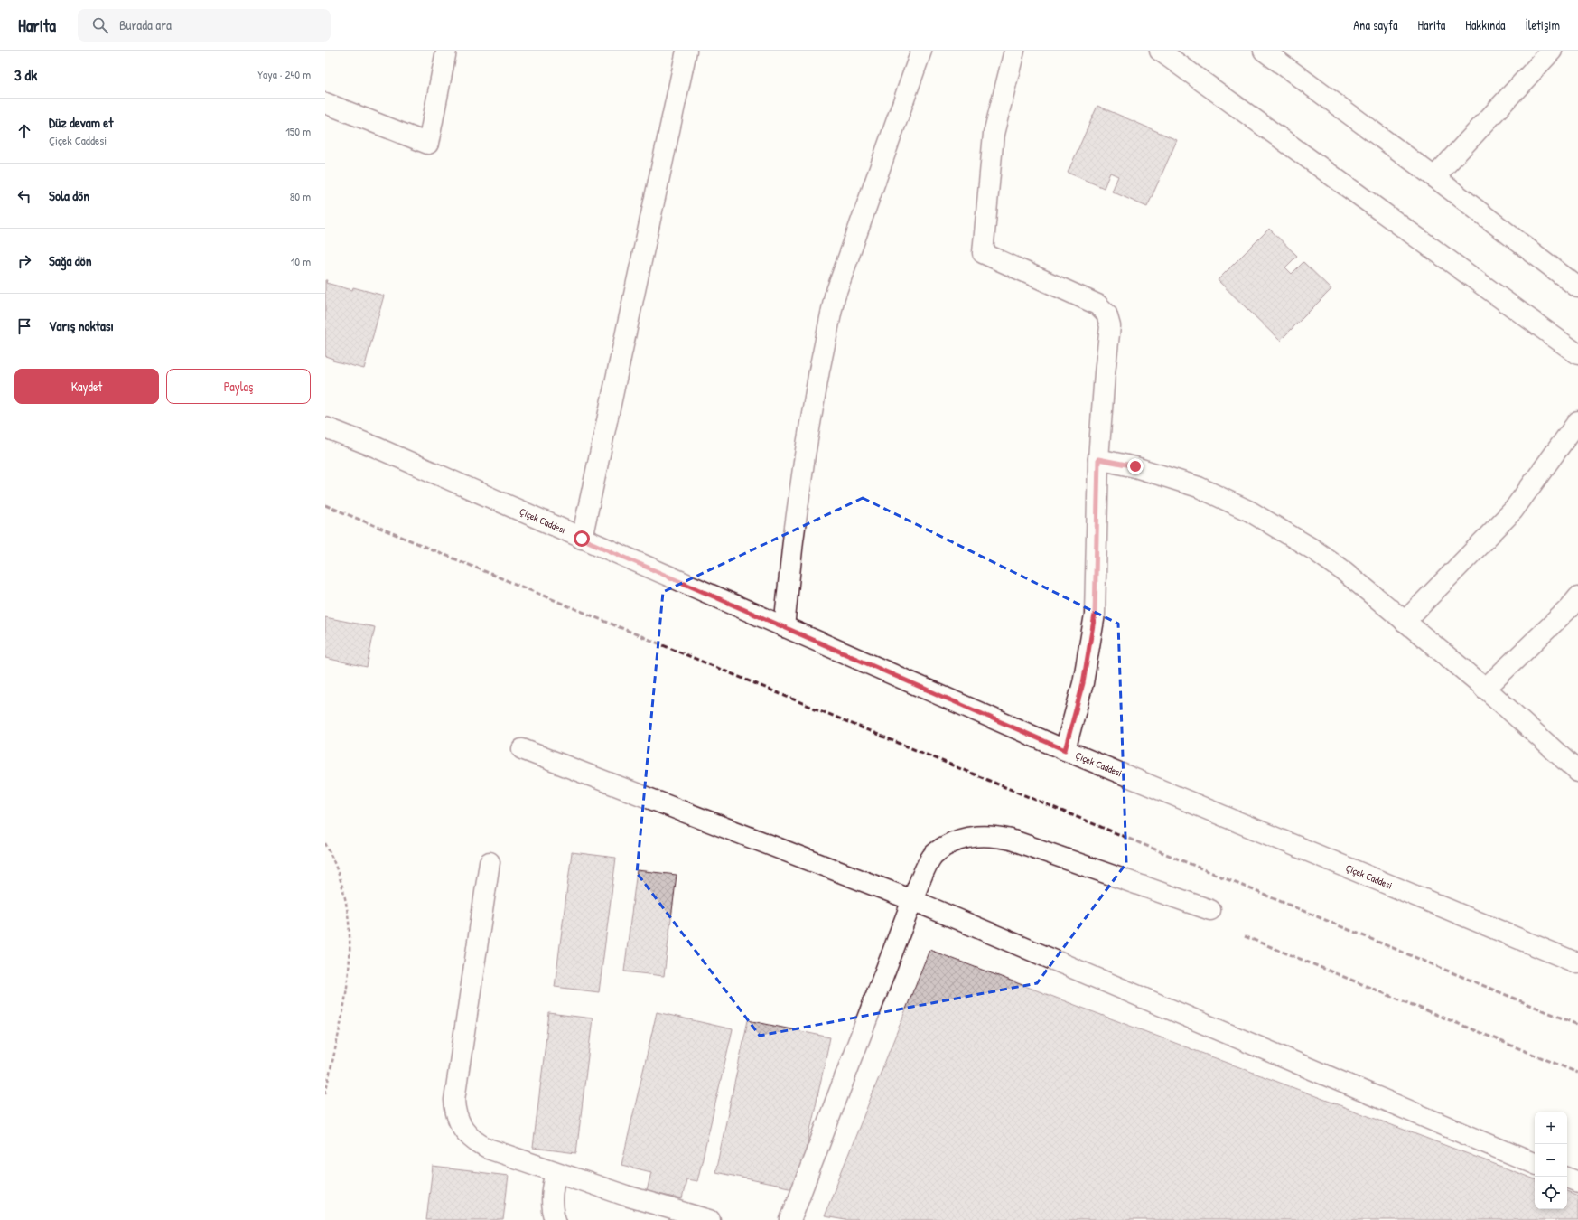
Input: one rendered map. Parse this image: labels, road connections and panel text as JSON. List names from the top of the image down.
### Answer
{
  "streets": {
    "street": ["Çiçek Caddesi"]
  },
  "page": {
    "header": "Harita",
    "search": "Burada ara",
    "nav": [
      "Ana sayfa",
      "Harita",
      "Hakkında",
      "İletişim"
    ],
    "heading": ["3 dk", "Yaya · 240 m"],
    "list": [
      ["Düz devam et", "Çiçek Caddesi", "150 m"],
      ["Sola dön", "80 m"],
      ["Sağa dön", "10 m"],
      "Varış noktası"
    ],
    "buttons": ["Kaydet", "Paylaş"],
    "map_buttons": ["+", "−"]
  }
}
